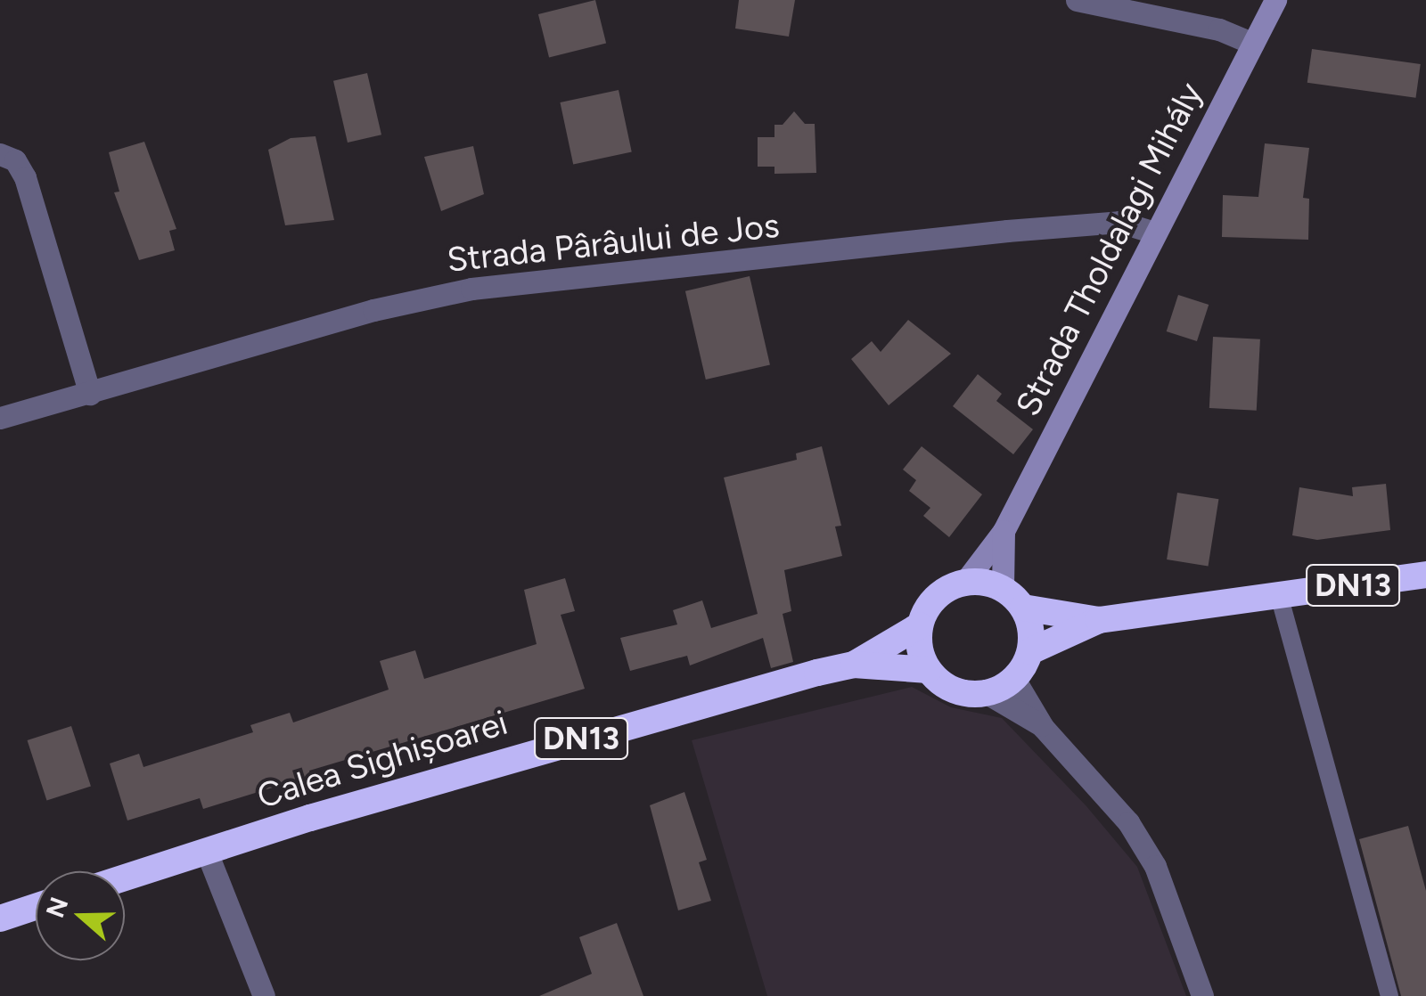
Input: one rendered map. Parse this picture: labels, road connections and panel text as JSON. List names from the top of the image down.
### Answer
{
  "streets": {
    "highway": ["DN13", "Calea Sighișoarei"],
    "street": ["Strada Pârâului de Jos", "Strada Tholdalagi Mihály"]
  },
  "crossings": [
    ["Strada Pârâului de Jos", "Strada Tholdalagi Mihály"],
    ["Strada Tholdalagi Mihály", "DN13"],
    ["Strada Tholdalagi Mihály", "Calea Sighișoarei"],
    ["DN13", "Calea Sighișoarei"]
  ],
  "north": "left"
}
